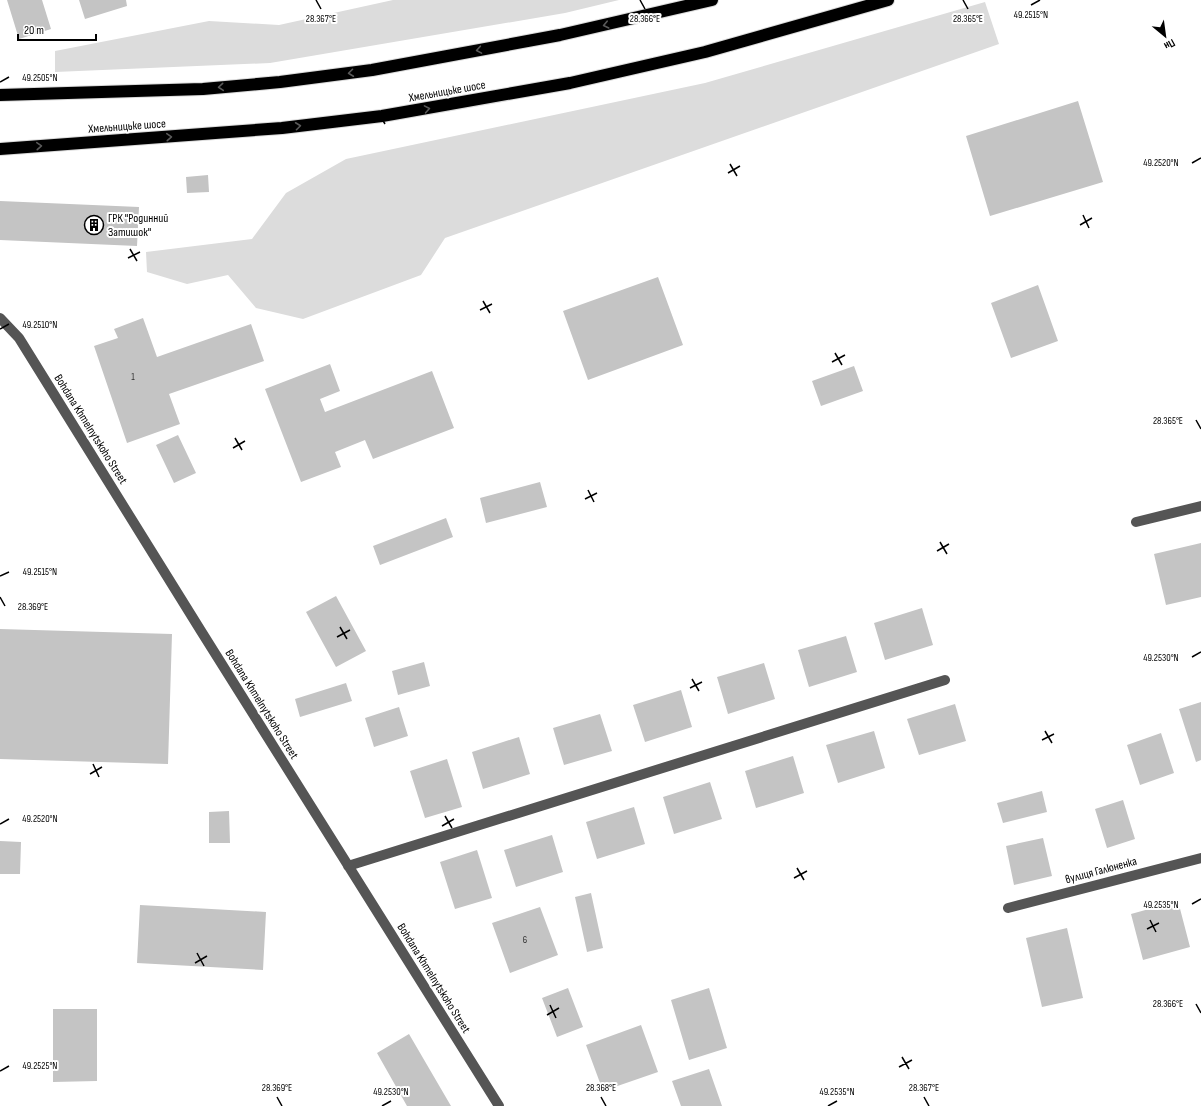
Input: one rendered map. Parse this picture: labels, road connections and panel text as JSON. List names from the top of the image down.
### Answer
{
  "streets": {
    "highway": ["Хмельницьке шосе"],
    "street": ["Bohdana Khmelnytskoho Street", "вулиця Галюненка"]
  },
  "places": {
    "building": ["ГРК \"Родинний Затишок\""]
  },
  "house_numbers": ["1", "6"],
  "scale_bar": "20 m",
  "north": "bottom right",
  "coordinates": [
    "49.2515°N",
    "28.367°E",
    "28.366°E",
    "28.365°E",
    "49.2505°N",
    "49.2520°N",
    "49.2510°N",
    "28.369°E",
    "49.2530°N",
    "49.2535°N",
    "49.2525°N",
    "28.368°E"
  ]
}
